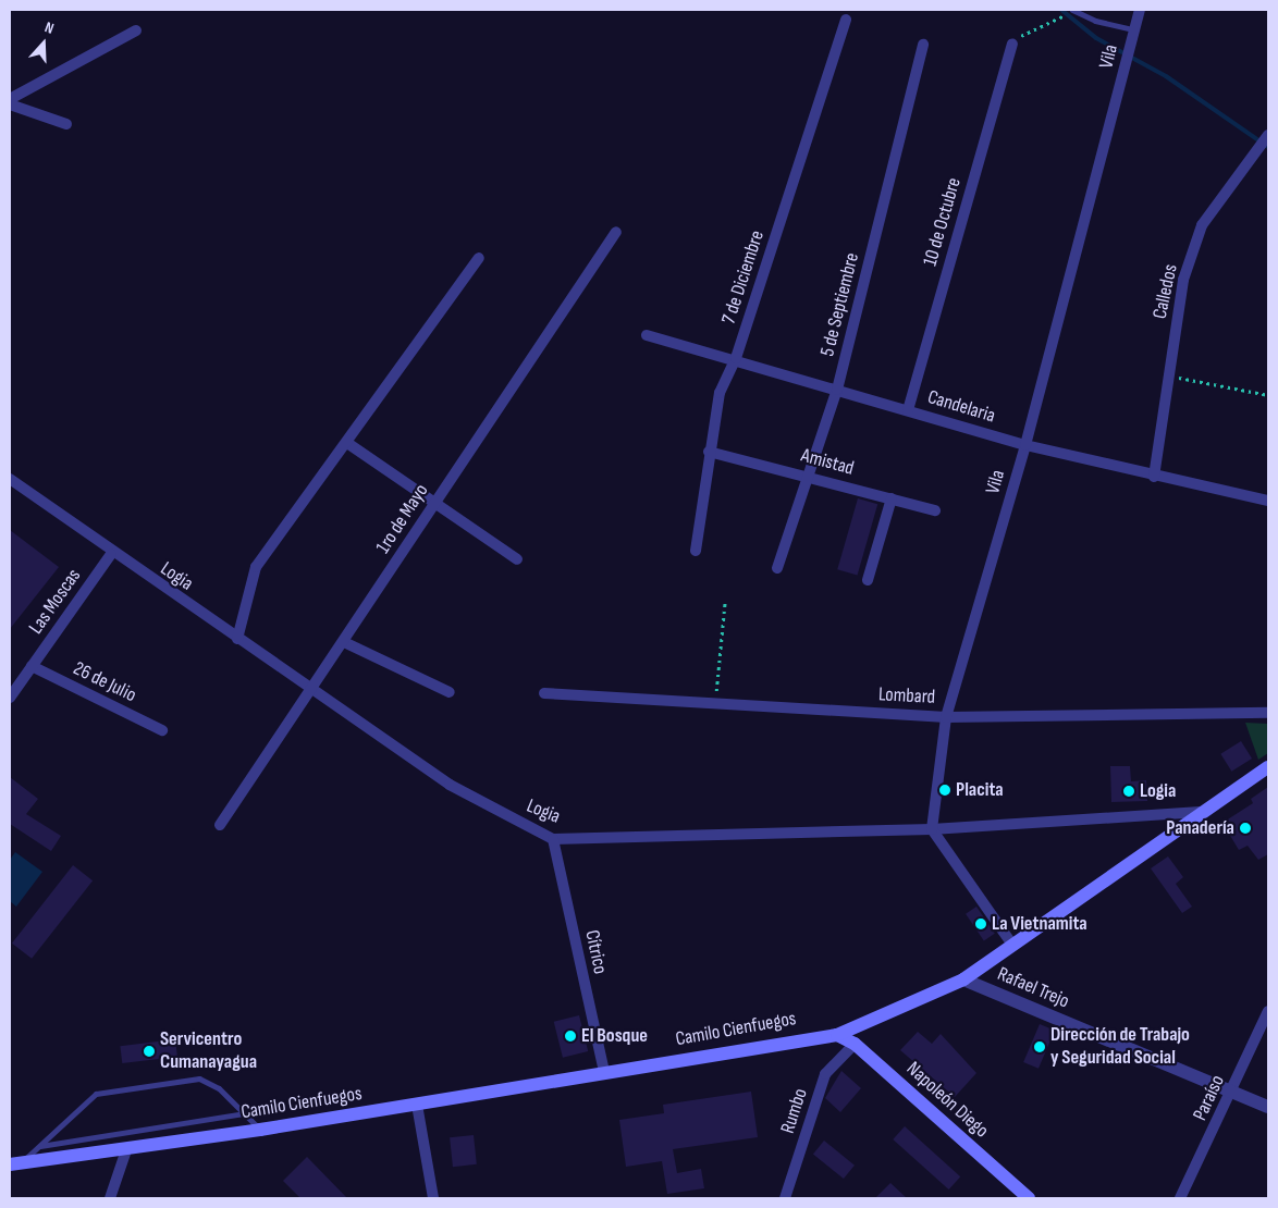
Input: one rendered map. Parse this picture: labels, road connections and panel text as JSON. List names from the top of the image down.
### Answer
{
  "streets": {
    "main road": ["Camilo Cienfuegos", "Napoleón Diego"],
    "street": [
      "Vila",
      "10 de Octubre",
      "7 de Diciembre",
      "Calledos",
      "5 de Septiembre",
      "Candelaria",
      "Amistad",
      "1ro de Mayo",
      "Logia",
      "Las Moscas",
      "26 de Julio",
      "Lombard",
      "Cítrico",
      "Rafael Trejo",
      "Paraíso",
      "Rumbo"
    ]
  },
  "crossings": [
    ["Vila", "Candelaria"],
    ["Vila", "Logia"],
    ["Vila", "Lombard"],
    ["10 de Octubre", "Candelaria"],
    ["7 de Diciembre", "Candelaria"],
    ["7 de Diciembre", "Amistad"],
    ["Calledos", "Candelaria"],
    ["5 de Septiembre", "Candelaria"],
    ["5 de Septiembre", "Amistad"],
    ["1ro de Mayo", "Logia"],
    ["Logia", "Las Moscas"],
    ["Logia", "Cítrico"],
    ["Logia", "Camilo Cienfuegos"],
    ["Las Moscas", "26 de Julio"],
    ["Cítrico", "Camilo Cienfuegos"],
    ["Rafael Trejo", "Camilo Cienfuegos"],
    ["Rafael Trejo", "Paraíso"],
    ["Camilo Cienfuegos", "Napoleón Diego"],
    ["Napoleón Diego", "Rumbo"]
  ],
  "places": [
    "Placita",
    "Logia",
    "Panadería",
    "La Vietnamita",
    "El Bosque",
    "Dirección de Trabajo y Seguridad Social",
    "Servicentro Cumanayagua"
  ],
  "north": "top"
}
